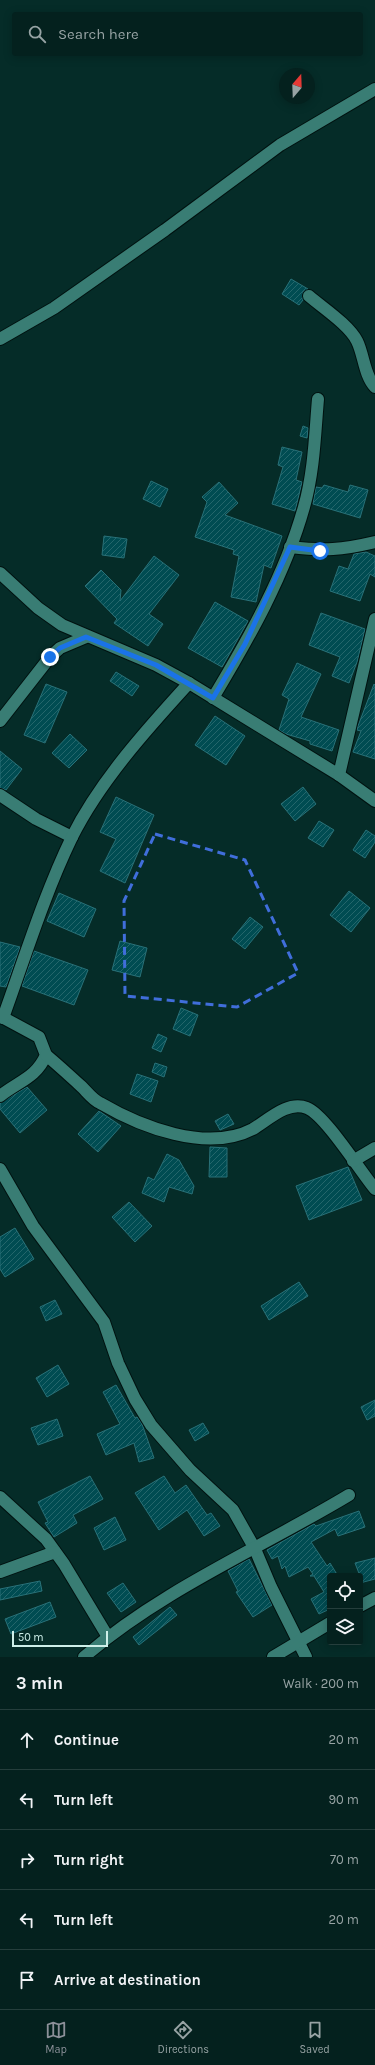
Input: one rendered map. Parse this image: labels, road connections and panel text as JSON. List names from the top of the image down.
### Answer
{
  "scale_bar": "50 m",
  "north": "top",
  "page": {
    "search": "Search here",
    "scale": "50 m",
    "heading": ["3 min", "Walk · 200 m"],
    "list": [
      ["Continue", "20 m"],
      ["Turn left", "90 m"],
      ["Turn right", "70 m"],
      ["Turn left", "20 m"],
      "Arrive at destination"
    ],
    "nav": ["Map", "Directions", "Saved"]
  }
}
